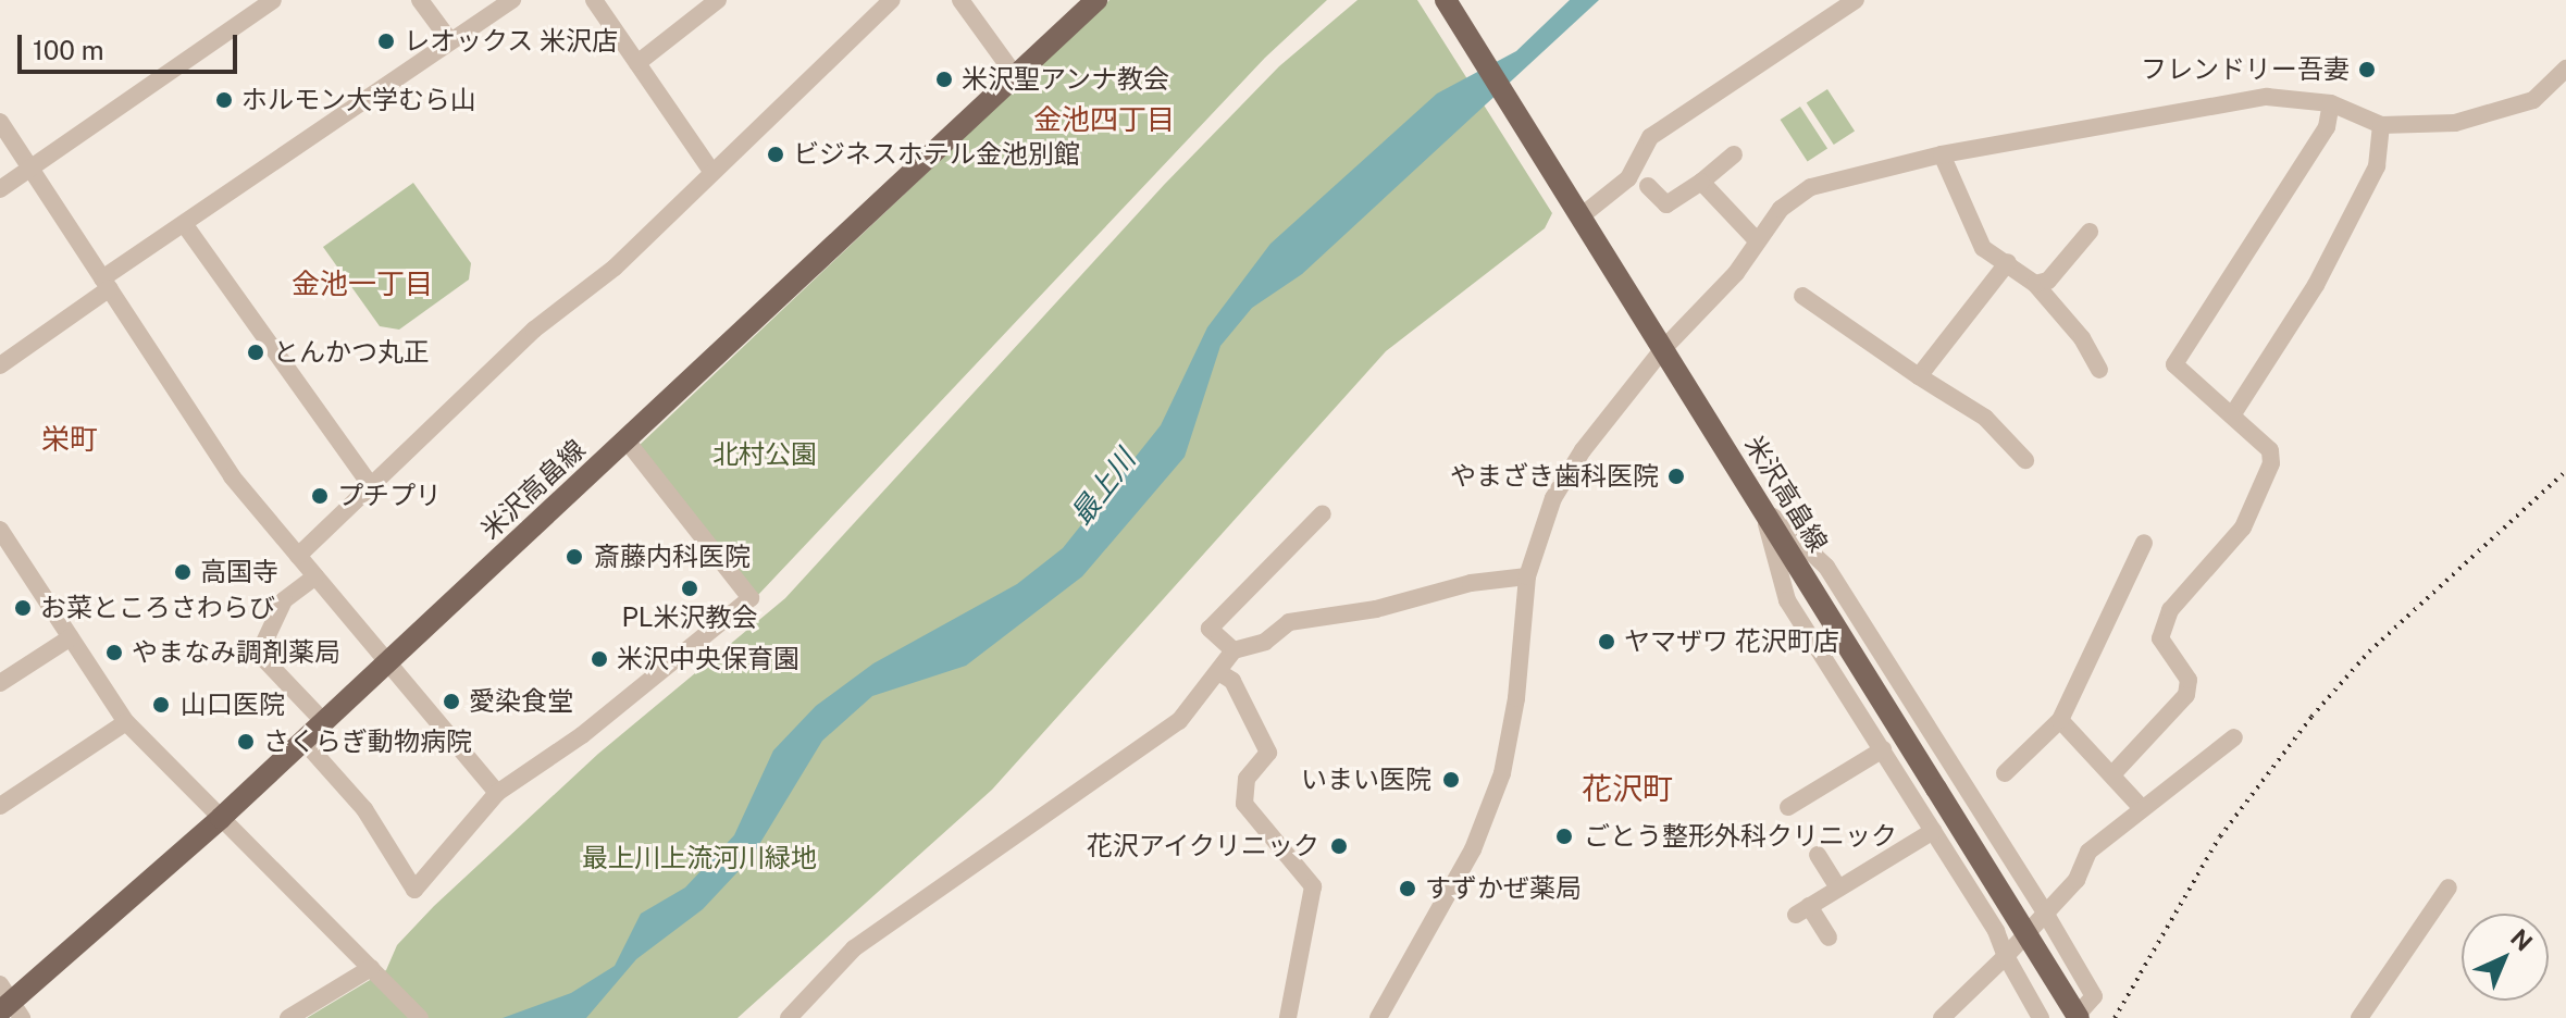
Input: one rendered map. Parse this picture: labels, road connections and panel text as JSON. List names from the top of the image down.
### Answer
{
  "streets": {
    "main road": ["米沢高畠線"]
  },
  "districts": [
    "金池四丁目",
    "金池一丁目",
    "栄町",
    "花沢町"
  ],
  "water": ["最上川"],
  "parks": ["北村公園", "最上川上流河川緑地"],
  "places": [
    "レオックス 米沢店",
    "フレンドリー吾妻",
    "米沢聖アンナ教会",
    "ホルモン大学むら山",
    "ビジネスホテル金池別館",
    "とんかつ丸正",
    "やまざき歯科医院",
    "プチプリ",
    "斎藤内科医院",
    "高国寺",
    "PL米沢教会",
    "お菜ところさわらび",
    "ヤマザワ 花沢町店",
    "やまなみ調剤薬局",
    "米沢中央保育園",
    "愛染食堂",
    "山口医院",
    "さくらぎ動物病院",
    "いまい医院",
    "ごとう整形外科クリニック",
    "花沢アイクリニック",
    "すずかぜ薬局"
  ],
  "scale_bar": "100 m",
  "north": "top right"
}
